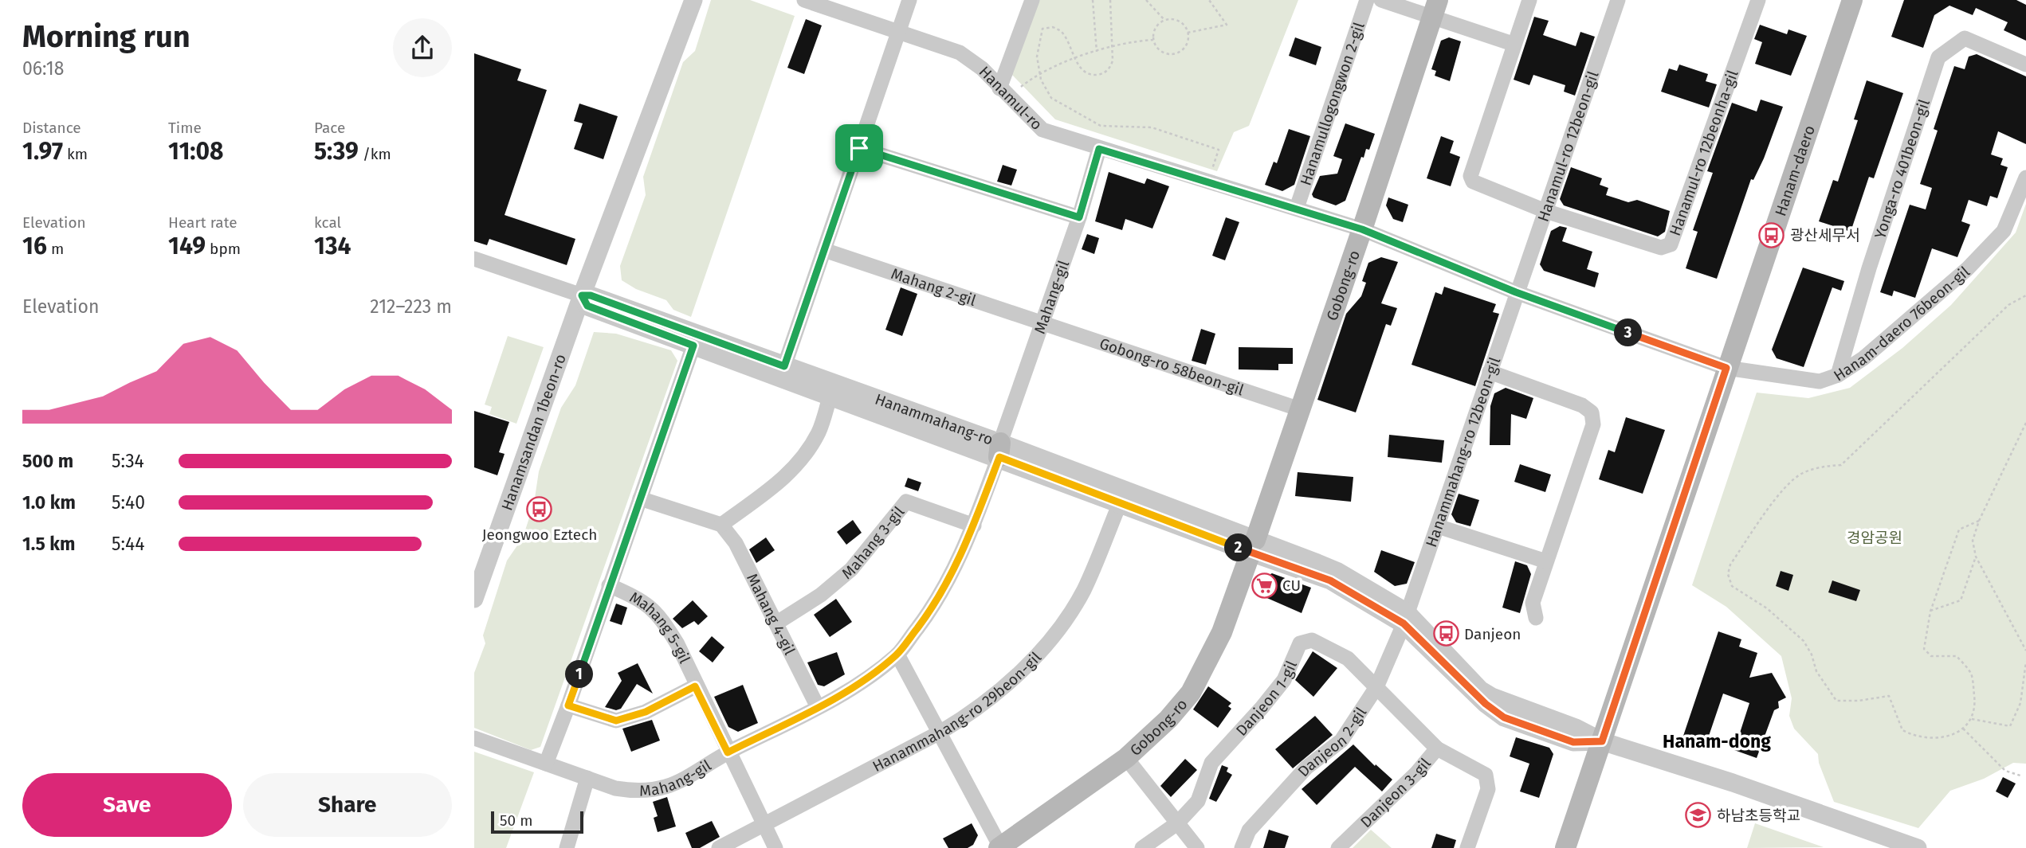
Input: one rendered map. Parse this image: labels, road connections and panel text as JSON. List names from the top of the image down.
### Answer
{
  "streets": {
    "main road": ["Hanam-daero", "Gobong-ro"],
    "street": [
      "Hanamul-ro",
      "Hanamullogongwon 2-gil",
      "Hanamul-ro 12beon-gil",
      "Hanamul-ro 12beonha-gil",
      "Yonga-ro 401beon-gil",
      "Mahang 2-gil",
      "Mahang-gil",
      "Hanam-daero 76beon-gil",
      "Gobong-ro 58beon-gil",
      "Hanammahang-ro",
      "Hanamsandan 1beon-ro",
      "Hanammahang-ro 12beon-gil",
      "Mahang 3-gil",
      "Mahang 4-gil",
      "Mahang 5-gil",
      "Danjeon 1-gil",
      "Hanammahang-ro 29beon-gil",
      "Danjeon 2-gil",
      "Danjeon 3-gil"
    ]
  },
  "crossings": [
    ["Hanamul-ro", "Hanamullogongwon 2-gil"],
    ["Hanamul-ro", "Hanamul-ro 12beon-gil"],
    ["Hanamul-ro", "Hanam-daero"],
    ["Hanamul-ro", "Gobong-ro"],
    ["Hanamul-ro", "Mahang-gil"],
    ["Hanamul-ro", "Hanam-daero 76beon-gil"],
    ["Hanamul-ro", "Hanammahang-ro 12beon-gil"],
    ["Hanamul-ro 12beon-gil", "Hanamul-ro 12beonha-gil"],
    ["Hanamul-ro 12beon-gil", "Hanammahang-ro 12beon-gil"],
    ["Yonga-ro 401beon-gil", "Hanam-daero 76beon-gil"],
    ["Hanam-daero", "Hanam-daero 76beon-gil"],
    ["Hanam-daero", "Hanammahang-ro"],
    ["Gobong-ro", "Gobong-ro 58beon-gil"],
    ["Gobong-ro", "Hanammahang-ro"],
    ["Mahang 2-gil", "Mahang-gil"],
    ["Mahang 2-gil", "Gobong-ro 58beon-gil"],
    ["Mahang-gil", "Gobong-ro 58beon-gil"],
    ["Mahang-gil", "Hanammahang-ro"],
    ["Mahang-gil", "Mahang 3-gil"],
    ["Mahang-gil", "Mahang 4-gil"],
    ["Mahang-gil", "Mahang 5-gil"],
    ["Hanammahang-ro", "Hanamsandan 1beon-ro"],
    ["Hanammahang-ro", "Hanammahang-ro 12beon-gil"],
    ["Hanammahang-ro", "Hanammahang-ro 29beon-gil"],
    ["Hanammahang-ro", "Danjeon 2-gil"],
    ["Hanammahang-ro 12beon-gil", "Danjeon 2-gil"],
    ["Mahang 3-gil", "Mahang 4-gil"],
    ["Mahang 5-gil", "Hanammahang-ro 29beon-gil"],
    ["Danjeon 1-gil", "Danjeon 2-gil"],
    ["Danjeon 1-gil", "Danjeon 3-gil"],
    ["Danjeon 2-gil", "Danjeon 3-gil"]
  ],
  "districts": ["Hanam-dong"],
  "parks": ["경암공원"],
  "places": {
    "bus stop": ["광산세무서", "Jeongwoo Eztech", "Danjeon"],
    "supermarket": ["CU"],
    "school or university": ["하남초등학교"]
  },
  "scale_bar": "50 m",
  "page": {
    "heading": ["Morning run", "06:18"],
    "stats": [
      ["Distance", "1.97 km"],
      ["Time", "11:08"],
      ["Pace", "5:39 /km"],
      ["Elevation", "16 m"],
      ["Heart rate", "149 bpm"],
      ["kcal", "134"]
    ],
    "chart": ["Elevation", "212–223 m"],
    "pins": ["3", "2", "1"],
    "list": [
      {
        "name": "500 m",
        "note": "5:34"
      },
      {
        "name": "1.0 km",
        "note": "5:40"
      },
      {
        "name": "1.5 km",
        "note": "5:44"
      }
    ],
    "buttons": ["Save", "Share"],
    "scale": "50 m"
  }
}
